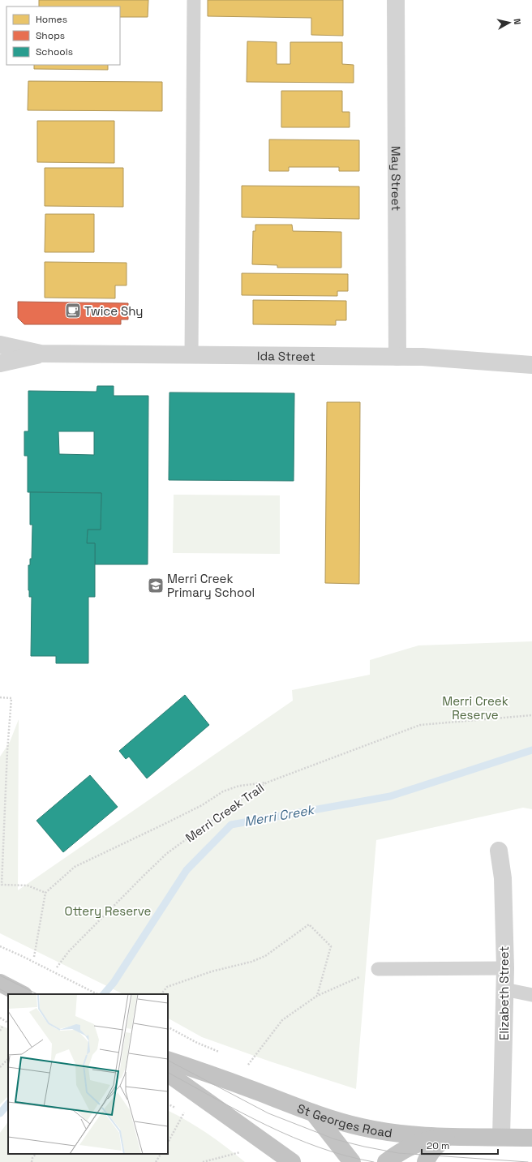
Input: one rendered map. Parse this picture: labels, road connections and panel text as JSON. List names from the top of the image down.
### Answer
{
  "streets": {
    "highway": ["St Georges Road"],
    "street": ["May Street", "Ida Street", "Elizabeth Street"],
    "path": ["Merri Creek Trail"]
  },
  "crossings": [
    ["May Street", "Ida Street"],
    ["Elizabeth Street", "St Georges Road"]
  ],
  "water": ["Merri Creek"],
  "parks": ["Merri Creek Reserve", "Ottery Reserve"],
  "places": {
    "cafe": ["Twice Shy"],
    "school or university": ["Merri Creek Primary School"]
  },
  "legend": ["Homes", "Shops", "Schools"],
  "scale_bar": "20 m",
  "north": "right"
}
